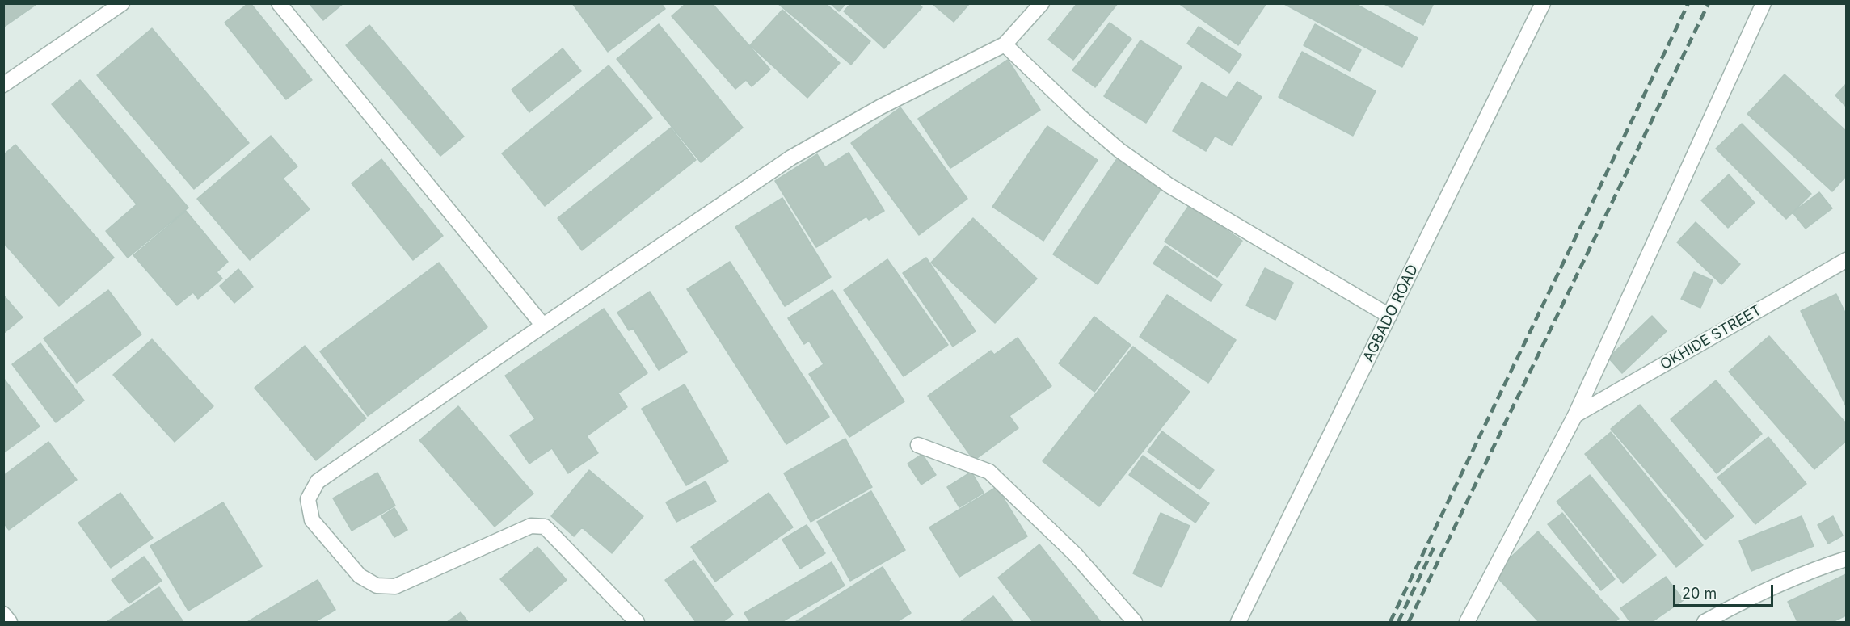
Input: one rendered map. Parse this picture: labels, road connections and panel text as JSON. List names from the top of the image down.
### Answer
{
  "streets": {
    "street": ["AGBADO ROAD", "OKHIDE STREET"]
  },
  "scale_bar": "20 m"
}
